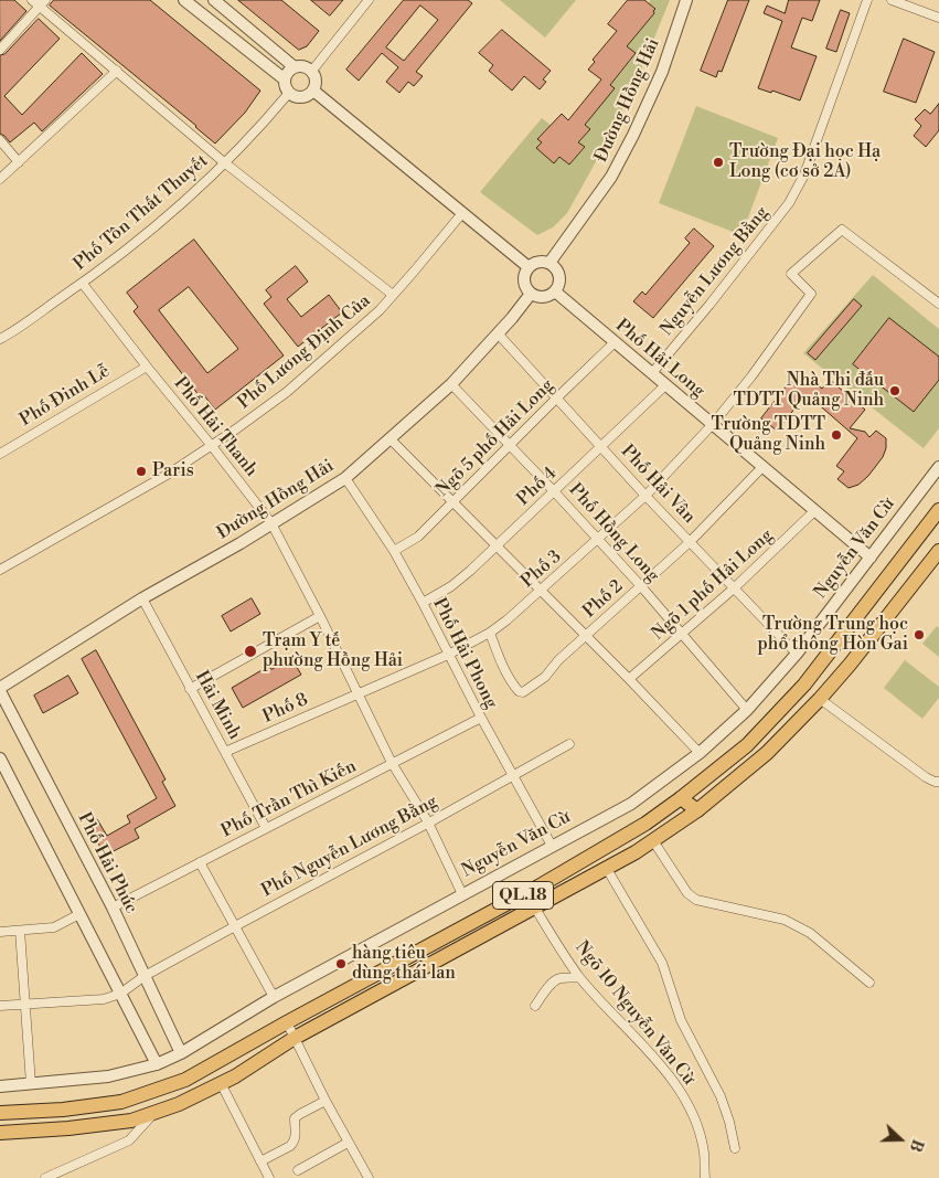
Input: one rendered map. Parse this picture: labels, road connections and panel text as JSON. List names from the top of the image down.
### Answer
{
  "streets": {
    "main road": ["QL.18"],
    "street": [
      "Đường Hồng Hải",
      "Phố Tôn Thất Thuyết",
      "Nguyễn Lương Bằng",
      "Phố Lương Định Của",
      "Phố Hải Long",
      "Phố Đinh Lễ",
      "Phố Hải Thanh",
      "Ngõ 5 phố Hải Long",
      "Phố Hải Vân",
      "Phố 4",
      "Phố Hồng Long",
      "Nguyễn Văn Cừ",
      "Phố 3",
      "Ngõ 1 phố Hải Long",
      "Phố 2",
      "Phố Hải Phong",
      "Hải Minh",
      "Phố 8",
      "Phố Trần Thì Kiến",
      "Phố Nguyễn Lương Bằng",
      "Phố Hải Phúc",
      "Ngõ 10 Nguyễn Văn Cừ"
    ]
  },
  "crossings": [
    ["Đường Hồng Hải", "Phố Hải Long"],
    ["Đường Hồng Hải", "Phố Hải Thanh"],
    ["Đường Hồng Hải", "Phố Hải Vân"],
    ["Đường Hồng Hải", "Phố Hồng Long"],
    ["Đường Hồng Hải", "Phố Hải Phong"],
    ["Đường Hồng Hải", "Hải Minh"],
    ["Đường Hồng Hải", "Phố Hải Phúc"],
    ["Phố Tôn Thất Thuyết", "Phố Hải Thanh"],
    ["Nguyễn Lương Bằng", "Phố Hải Long"],
    ["Phố Lương Định Của", "Phố Hải Thanh"],
    ["Phố Hải Long", "Ngõ 5 phố Hải Long"],
    ["Phố Hải Long", "Phố 4"],
    ["Phố Hải Long", "Nguyễn Văn Cừ"],
    ["Phố Hải Long", "Phố 3"],
    ["Phố Hải Long", "Ngõ 1 phố Hải Long"],
    ["Phố Hải Long", "Phố 2"],
    ["Phố Đinh Lễ", "Phố Hải Thanh"],
    ["Phố Hải Thanh", "Nguyễn Văn Cừ"],
    ["Phố Hải Thanh", "Phố 3"],
    ["Phố Hải Thanh", "Phố 8"],
    ["Phố Hải Thanh", "Phố Trần Thì Kiến"],
    ["Phố Hải Thanh", "Phố Nguyễn Lương Bằng"],
    ["Ngõ 5 phố Hải Long", "Phố Hải Vân"],
    ["Ngõ 5 phố Hải Long", "Phố Hồng Long"],
    ["Ngõ 5 phố Hải Long", "Phố Hải Phong"],
    ["Phố Hải Vân", "Phố 4"],
    ["Phố Hải Vân", "Nguyễn Văn Cừ"],
    ["Phố Hải Vân", "Phố 3"],
    ["Phố Hải Vân", "Ngõ 1 phố Hải Long"],
    ["Phố Hải Vân", "Phố 2"],
    ["Phố 4", "Phố Hồng Long"],
    ["Phố 4", "Phố Hải Phong"],
    ["Phố Hồng Long", "Nguyễn Văn Cừ"],
    ["Phố Hồng Long", "Phố 3"],
    ["Phố Hồng Long", "Ngõ 1 phố Hải Long"],
    ["Phố Hồng Long", "Phố 2"],
    ["Nguyễn Văn Cừ", "Phố Hải Phong"],
    ["Nguyễn Văn Cừ", "Phố Hải Phúc"],
    ["Phố 3", "Phố 2"],
    ["Phố 3", "Phố Hải Phong"],
    ["Phố 3", "Phố 8"],
    ["Phố Hải Phong", "Phố Trần Thì Kiến"],
    ["Phố Hải Phong", "Phố Nguyễn Lương Bằng"],
    ["Hải Minh", "Phố 8"],
    ["Hải Minh", "Phố Trần Thì Kiến"],
    ["Phố Trần Thì Kiến", "Phố Hải Phúc"],
    ["Phố Nguyễn Lương Bằng", "Phố Hải Phúc"],
    ["QL.18", "Ngõ 10 Nguyễn Văn Cừ"]
  ],
  "places": [
    "Trường Đại học Hạ Long (cơ sở 2A)",
    "Nhà Thi đấu TDTT Quảng Ninh",
    "Trường TDTT Quảng Ninh",
    "Paris",
    "Trường Trung học phổ thông Hòn Gai",
    "Trạm Y tế phường Hồng Hải",
    "hàng tiêu dùng thái lan"
  ],
  "north": "right"
}
